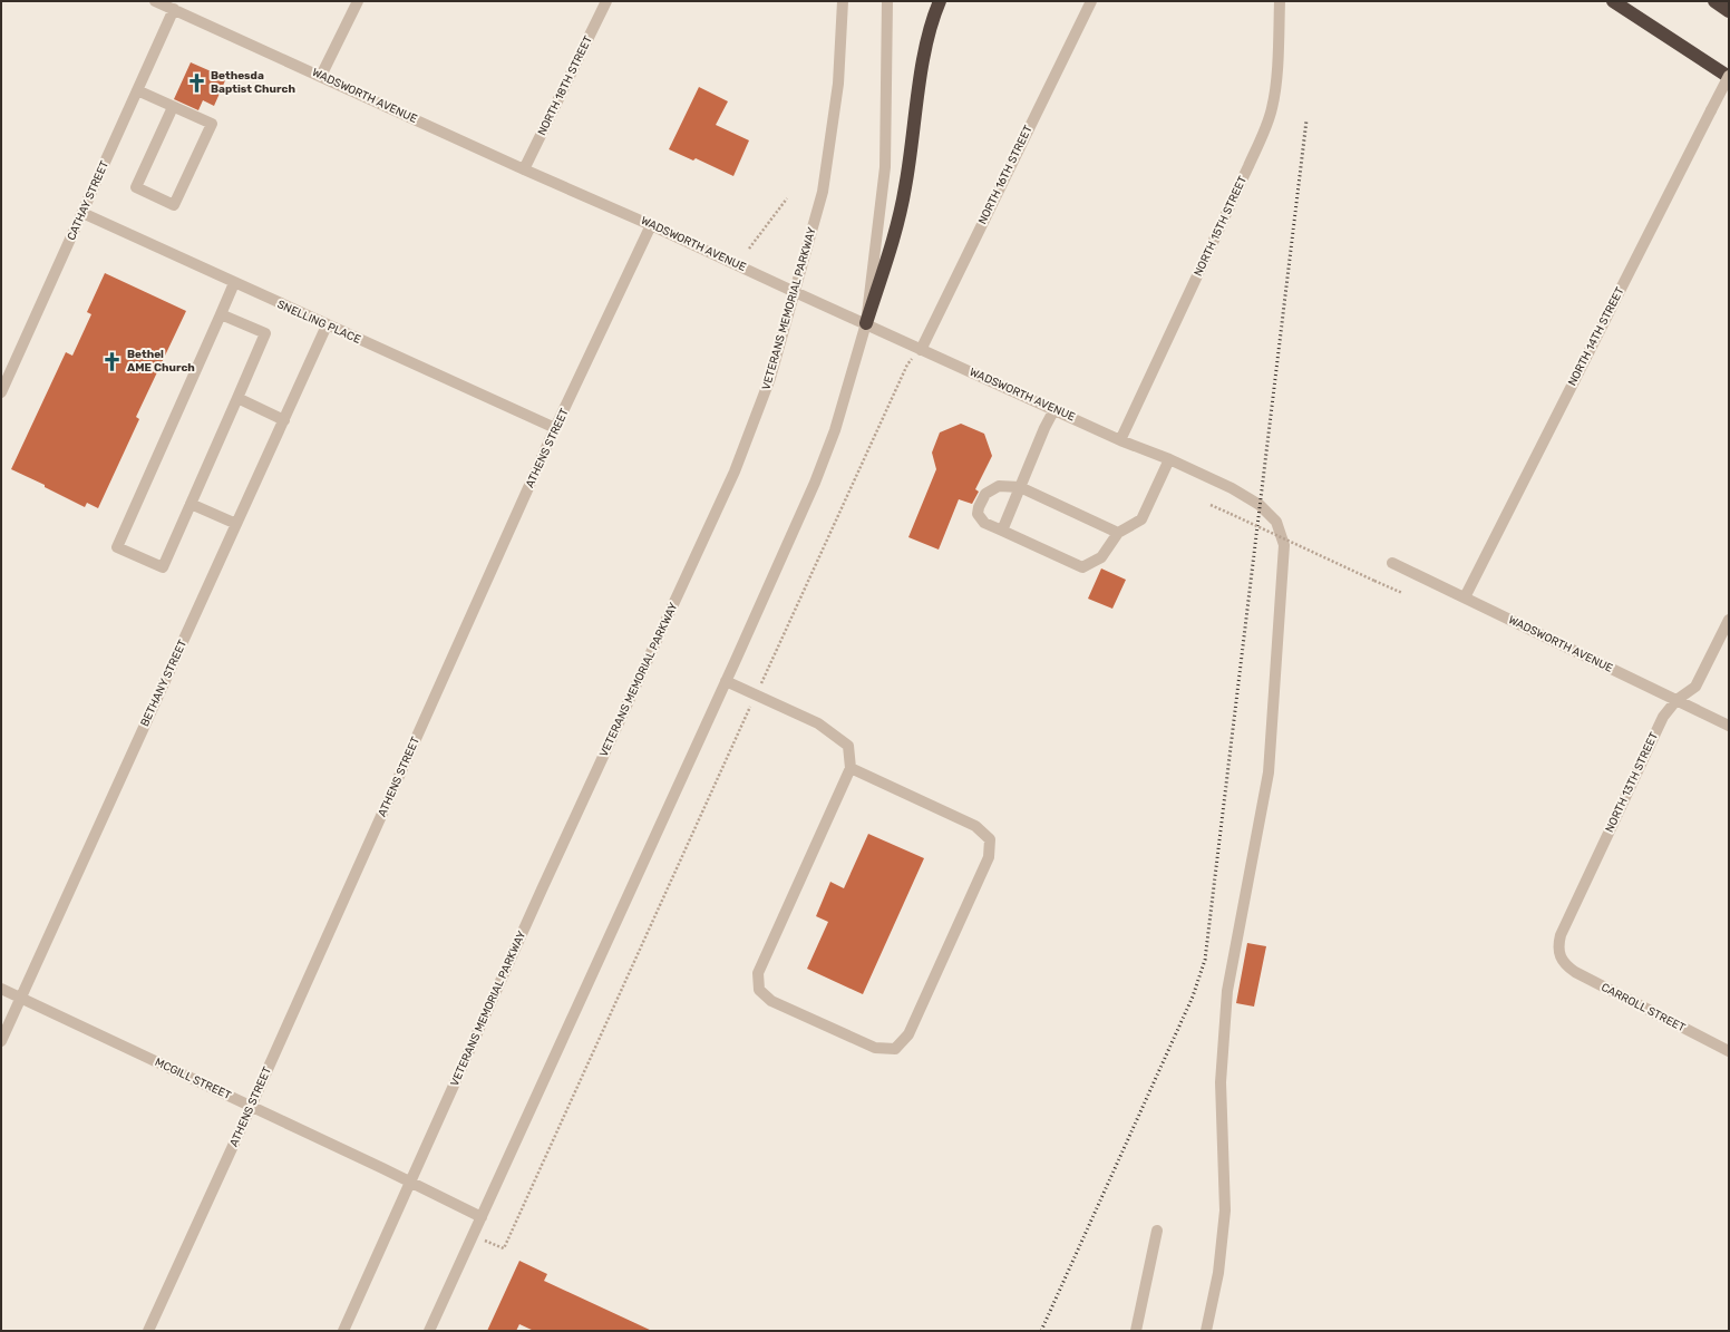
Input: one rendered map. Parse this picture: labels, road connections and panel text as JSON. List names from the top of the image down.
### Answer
{
  "streets": {
    "street": [
      "NORTH 18TH STREET",
      "WADSWORTH AVENUE",
      "NORTH 16TH STREET",
      "CATHAY STREET",
      "NORTH 15TH STREET",
      "VETERANS MEMORIAL PARKWAY",
      "SNELLING PLACE",
      "NORTH 14TH STREET",
      "ATHENS STREET",
      "BETHANY STREET",
      "NORTH 13TH STREET",
      "CARROLL STREET",
      "MCGILL STREET"
    ]
  },
  "crossings": [
    ["NORTH 18TH STREET", "WADSWORTH AVENUE"],
    ["WADSWORTH AVENUE", "NORTH 16TH STREET"],
    ["WADSWORTH AVENUE", "CATHAY STREET"],
    ["WADSWORTH AVENUE", "NORTH 15TH STREET"],
    ["WADSWORTH AVENUE", "VETERANS MEMORIAL PARKWAY"],
    ["WADSWORTH AVENUE", "NORTH 14TH STREET"],
    ["WADSWORTH AVENUE", "ATHENS STREET"],
    ["WADSWORTH AVENUE", "NORTH 13TH STREET"],
    ["CATHAY STREET", "SNELLING PLACE"],
    ["VETERANS MEMORIAL PARKWAY", "MCGILL STREET"],
    ["SNELLING PLACE", "ATHENS STREET"],
    ["SNELLING PLACE", "BETHANY STREET"],
    ["ATHENS STREET", "MCGILL STREET"],
    ["BETHANY STREET", "MCGILL STREET"],
    ["NORTH 13TH STREET", "CARROLL STREET"]
  ],
  "places": {
    "church": ["Bethesda Baptist Church", "Bethel AME Church"]
  }
}
